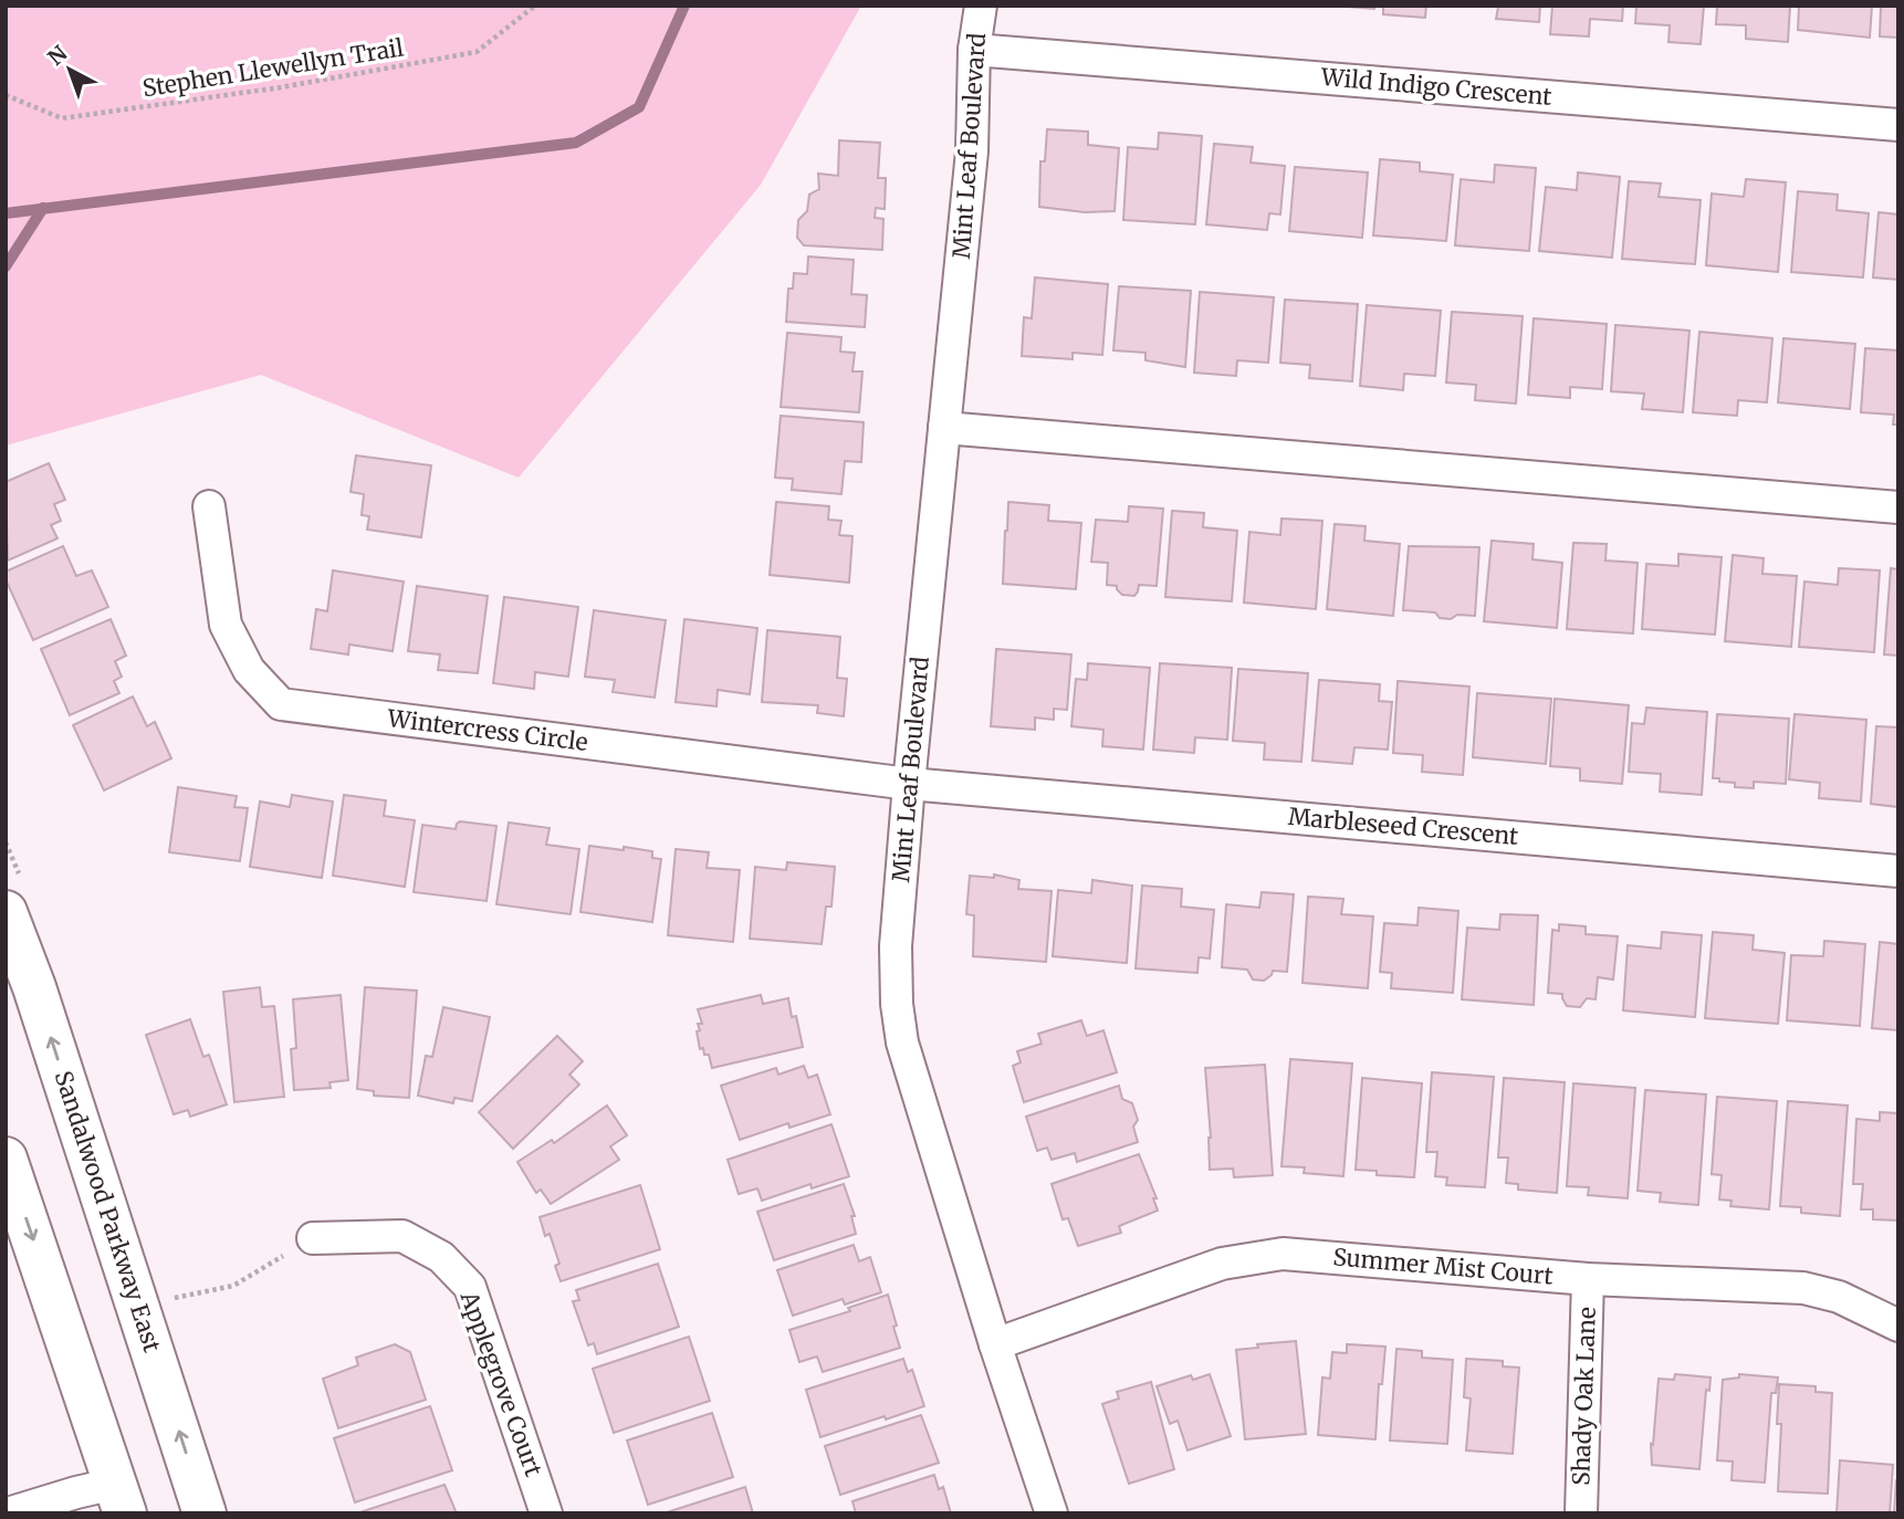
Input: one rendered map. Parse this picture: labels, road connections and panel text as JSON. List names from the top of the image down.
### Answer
{
  "streets": {
    "main road": ["Sandalwood Parkway East"],
    "street": [
      "Wild Indigo Crescent",
      "Mint Leaf Boulevard",
      "Wintercress Circle",
      "Marbleseed Crescent",
      "Summer Mist Court",
      "Applegrove Court",
      "Shady Oak Lane"
    ],
    "path": ["Stephen Llewellyn Trail"]
  },
  "crossings": [
    ["Wild Indigo Crescent", "Mint Leaf Boulevard"],
    ["Mint Leaf Boulevard", "Wintercress Circle"],
    ["Mint Leaf Boulevard", "Marbleseed Crescent"],
    ["Mint Leaf Boulevard", "Summer Mist Court"],
    ["Wintercress Circle", "Marbleseed Crescent"],
    ["Summer Mist Court", "Shady Oak Lane"]
  ],
  "north": "top left"
}
